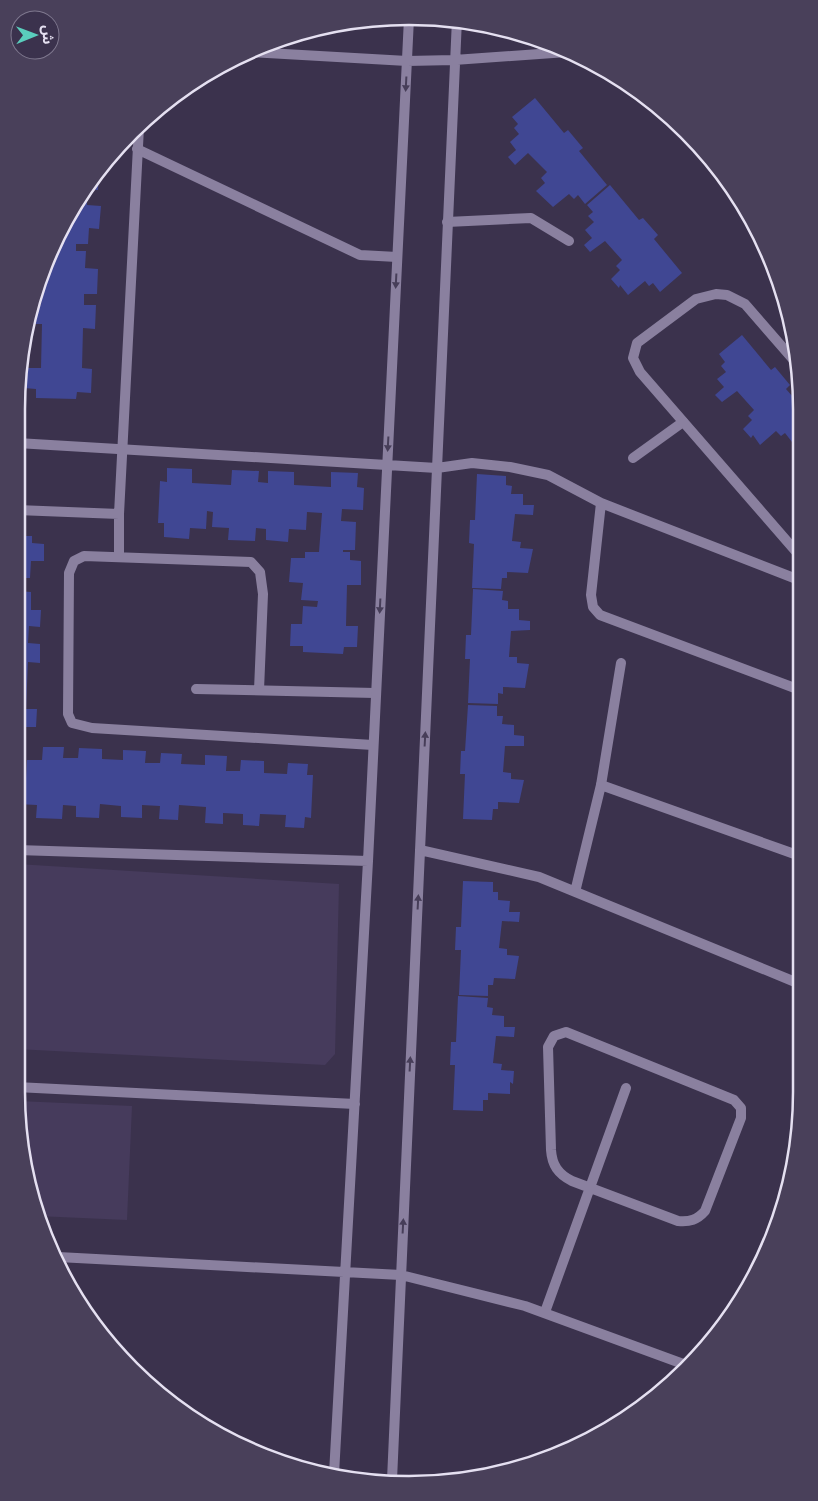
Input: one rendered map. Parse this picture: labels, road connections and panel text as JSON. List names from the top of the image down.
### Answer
{
  "north": "right"
}
